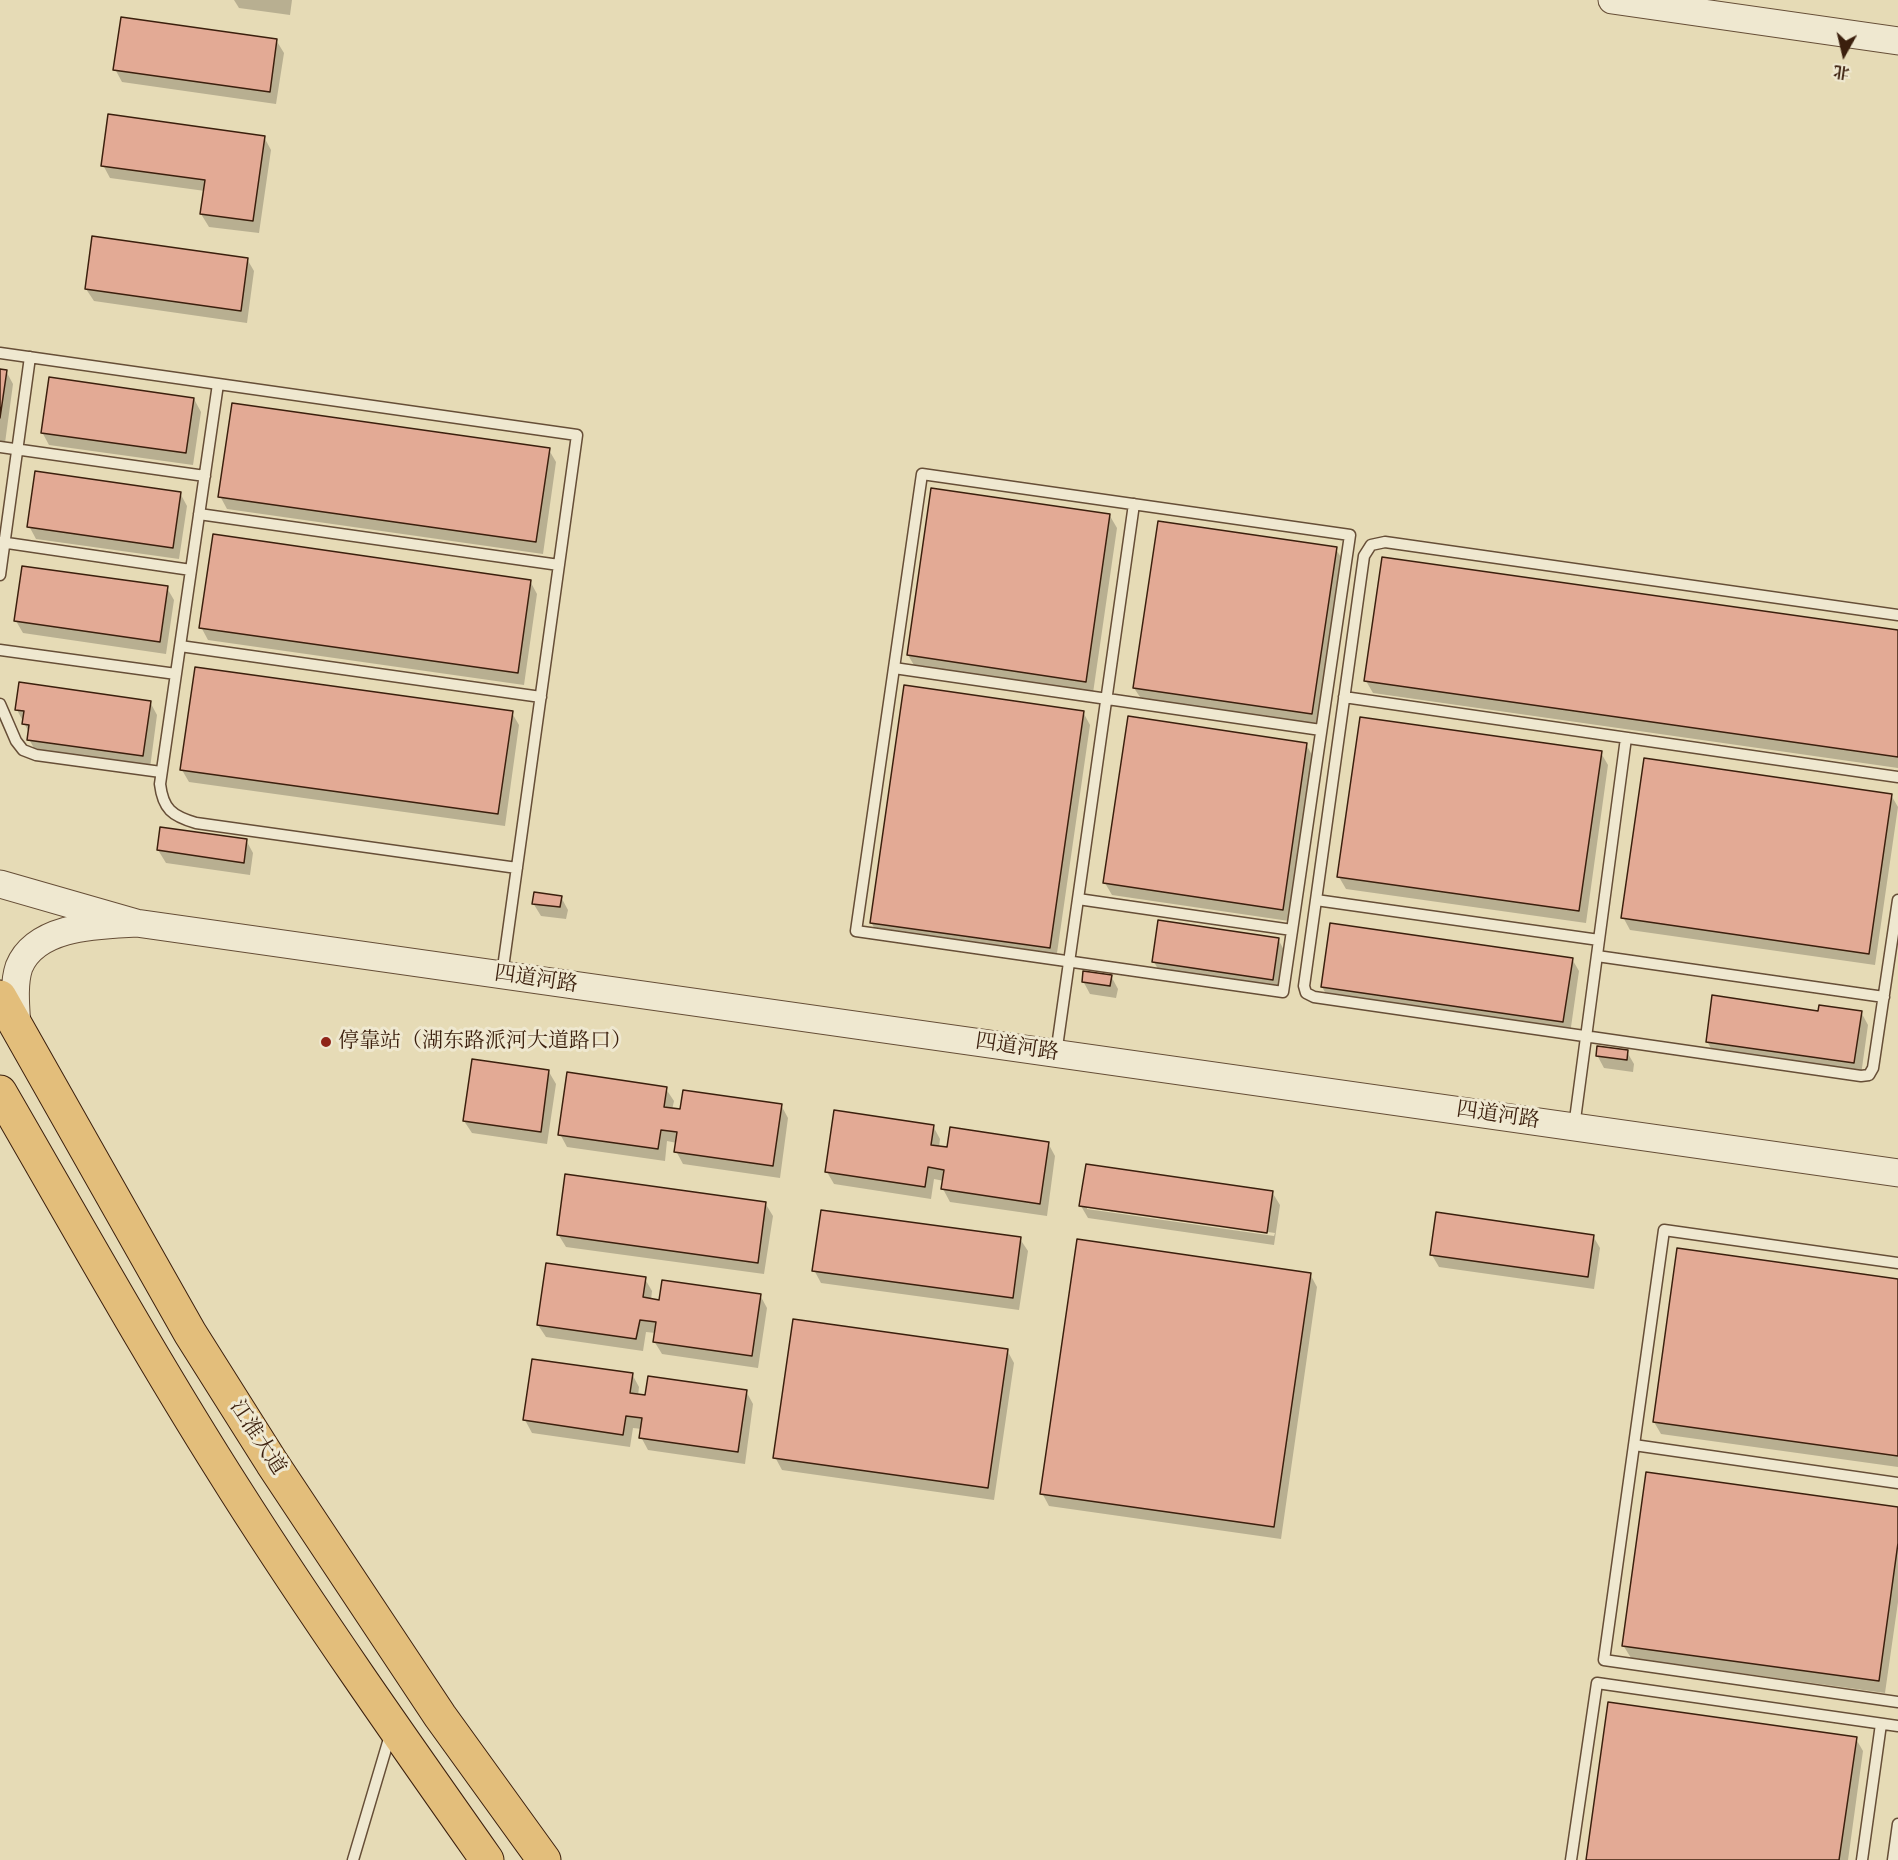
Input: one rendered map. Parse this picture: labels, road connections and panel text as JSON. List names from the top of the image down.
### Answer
{
  "streets": {
    "main road": ["江淮大道"],
    "street": ["四道河路"]
  },
  "places": ["停靠站（湖东路派河大道路口）"],
  "north": "bottom"
}
